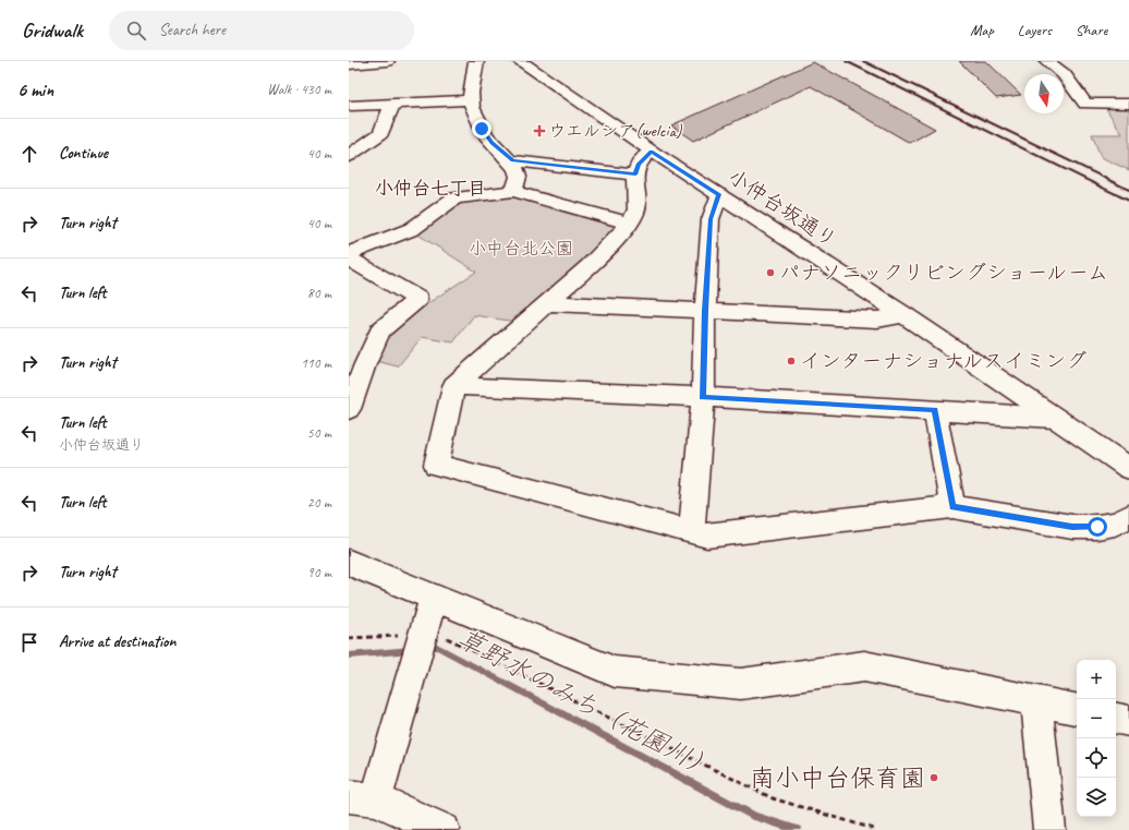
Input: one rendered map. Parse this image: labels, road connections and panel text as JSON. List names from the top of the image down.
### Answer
{
  "streets": {
    "street": ["小仲台坂通り"]
  },
  "districts": ["小仲台七丁目"],
  "water": ["草野水のみち（花園川）"],
  "parks": ["小中台北公園"],
  "places": {
    "health": ["ウエルシア(welcia)"],
    "other": ["パナソニックリビングショールーム", "インターナショナルスイミング", "南小中台保育園"]
  },
  "north": "bottom",
  "page": {
    "header": "Gridwalk",
    "search": "Search here",
    "nav": ["Map", "Layers", "Share"],
    "heading": ["6 min", "Walk · 430 m"],
    "list": [
      ["Continue", "40 m"],
      ["Turn right", "40 m"],
      ["Turn left", "80 m"],
      ["Turn right", "110 m"],
      ["Turn left", "小仲台坂通り", "50 m"],
      ["Turn left", "20 m"],
      ["Turn right", "90 m"],
      "Arrive at destination"
    ],
    "map_buttons": ["+", "−"]
  }
}
